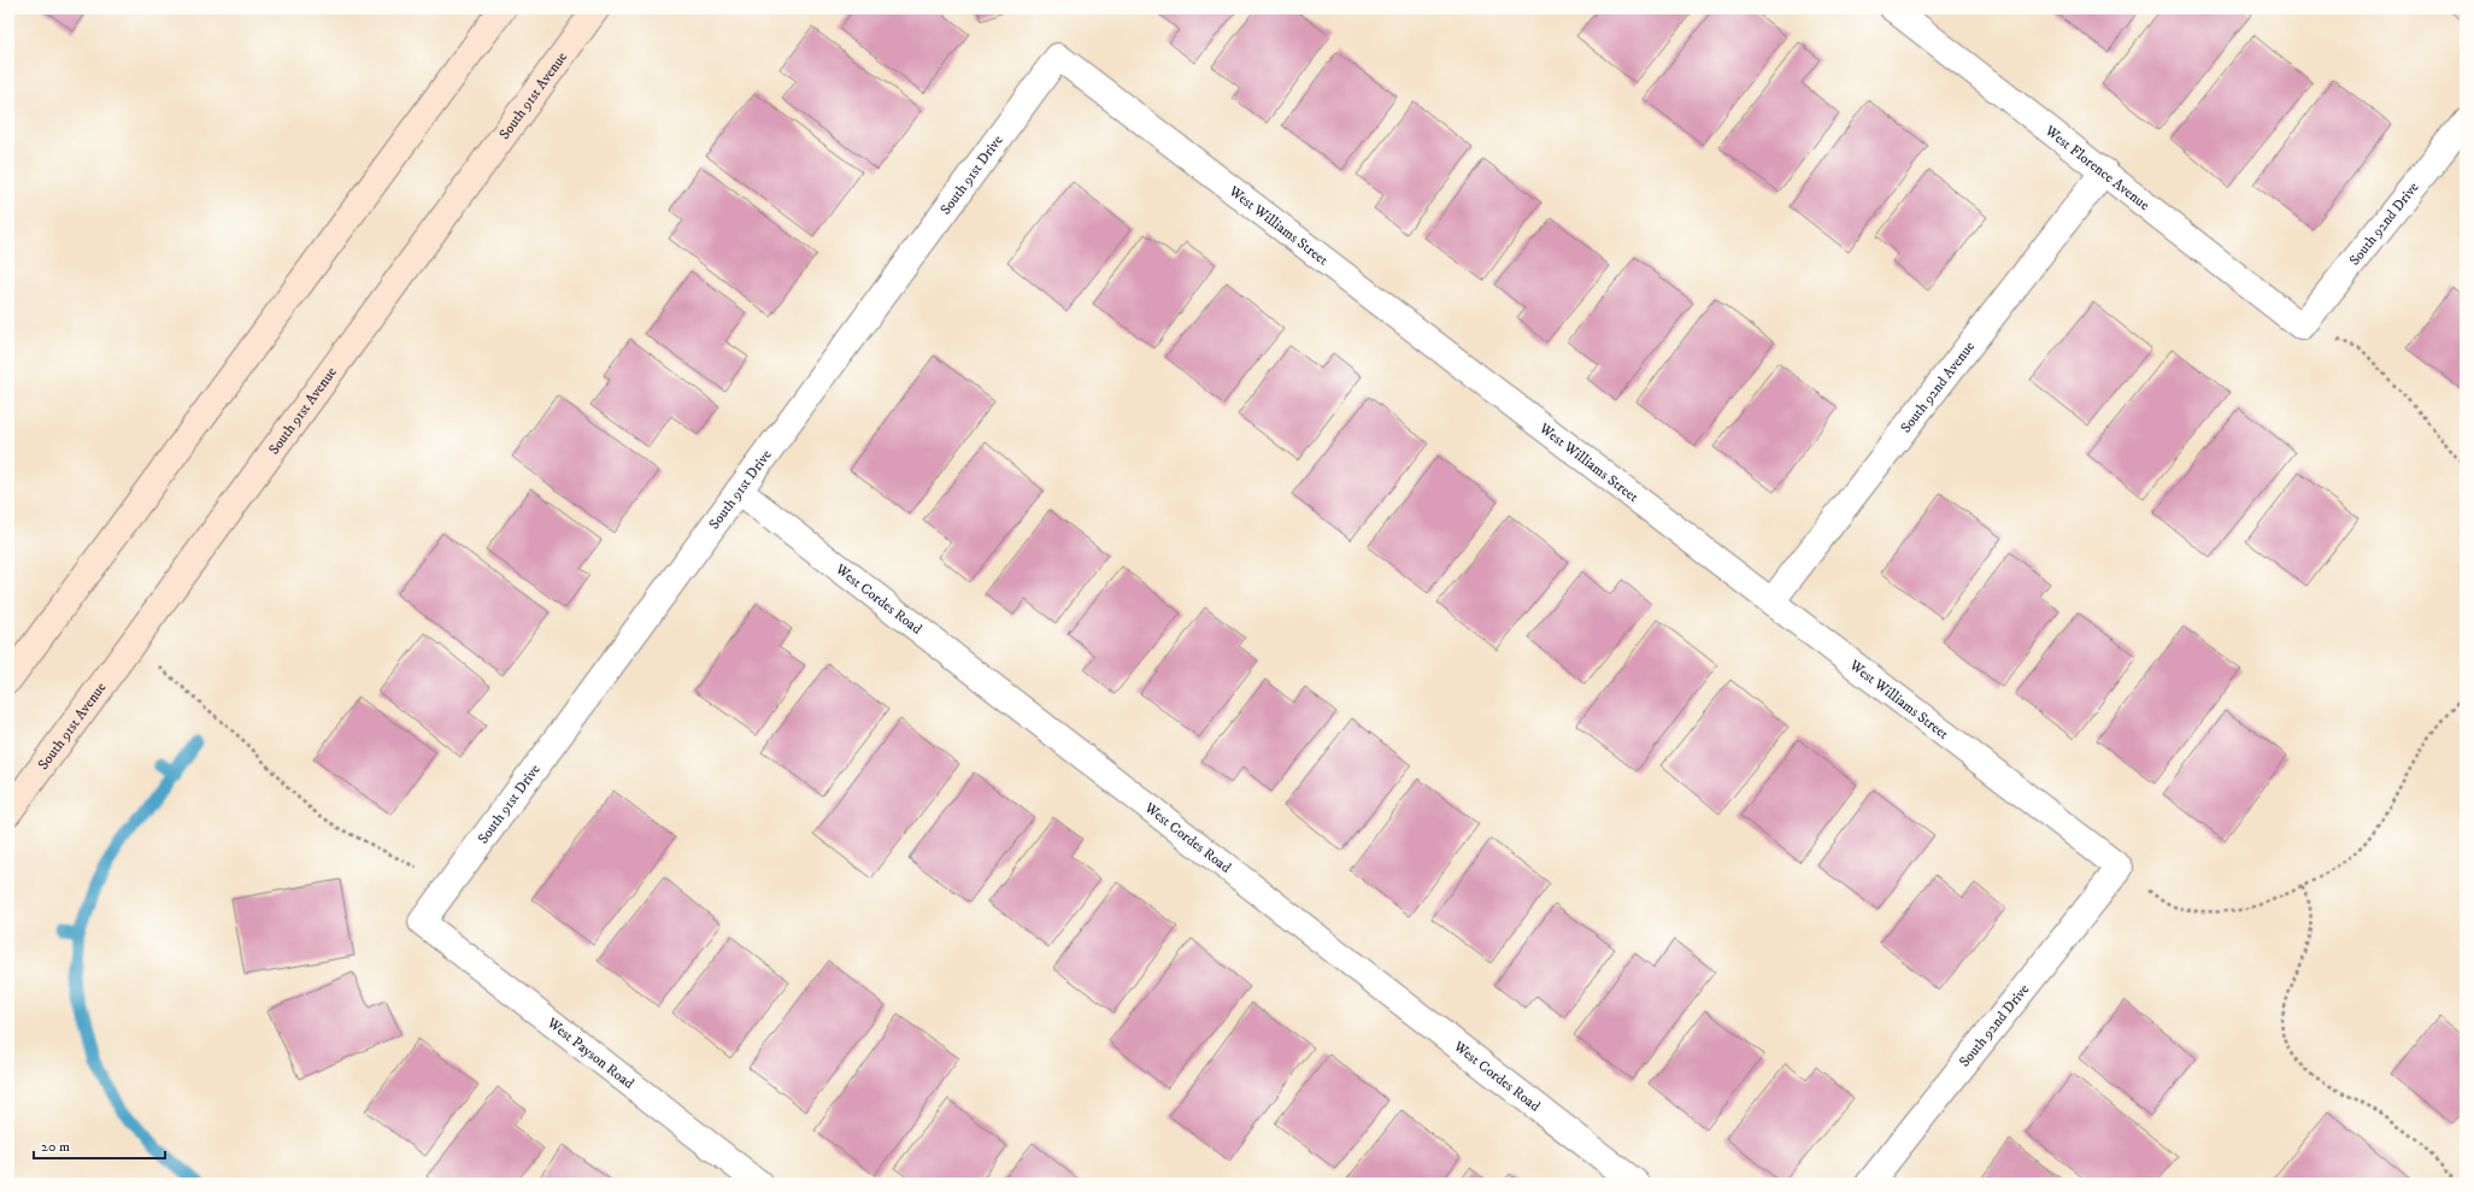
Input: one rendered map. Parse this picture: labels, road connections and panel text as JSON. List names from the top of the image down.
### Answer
{
  "streets": {
    "main road": ["South 91st Avenue"],
    "street": [
      "West Florence Avenue",
      "South 91st Drive",
      "South 92nd Drive",
      "West Williams Street",
      "South 92nd Avenue",
      "West Cordes Road",
      "West Payson Road"
    ]
  },
  "crossings": [
    ["West Florence Avenue", "South 92nd Drive"],
    ["West Florence Avenue", "South 92nd Avenue"],
    ["South 91st Drive", "West Williams Street"],
    ["South 91st Drive", "West Cordes Road"],
    ["South 91st Drive", "West Payson Road"],
    ["South 92nd Drive", "West Williams Street"],
    ["West Williams Street", "South 92nd Avenue"]
  ],
  "scale_bar": "20 m"
}
